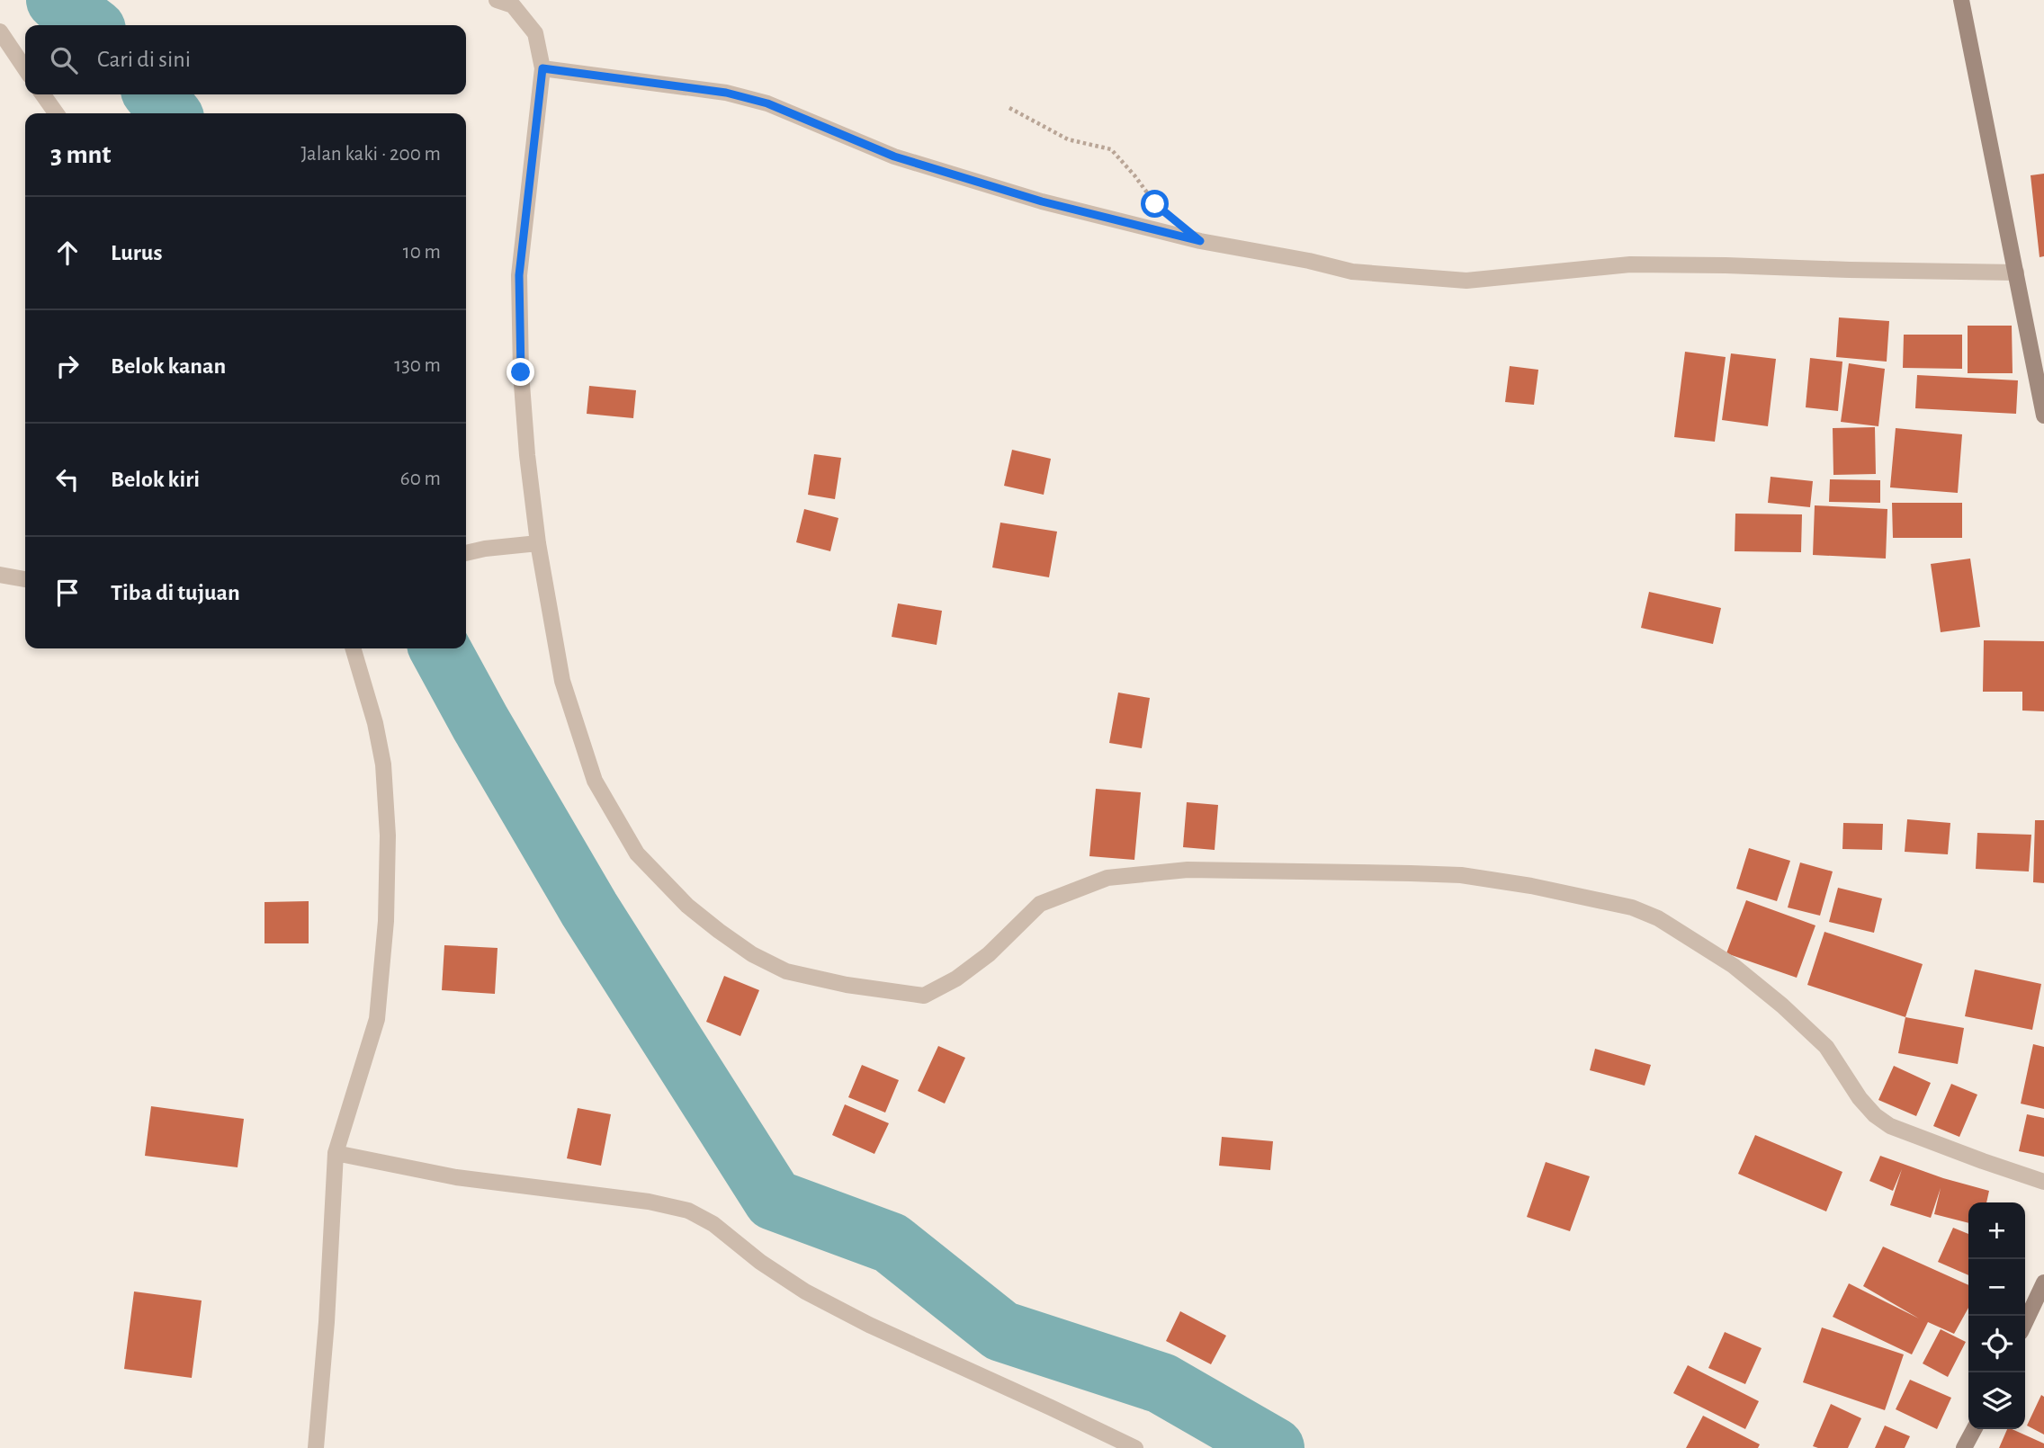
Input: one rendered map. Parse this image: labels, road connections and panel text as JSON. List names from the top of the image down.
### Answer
{
  "page": {
    "search": "Cari di sini",
    "heading": ["3 mnt", "Jalan kaki · 200 m"],
    "list": [
      ["Lurus", "10 m"],
      ["Belok kanan", "130 m"],
      ["Belok kiri", "60 m"],
      "Tiba di tujuan"
    ],
    "map_buttons": ["+", "−"]
  }
}
